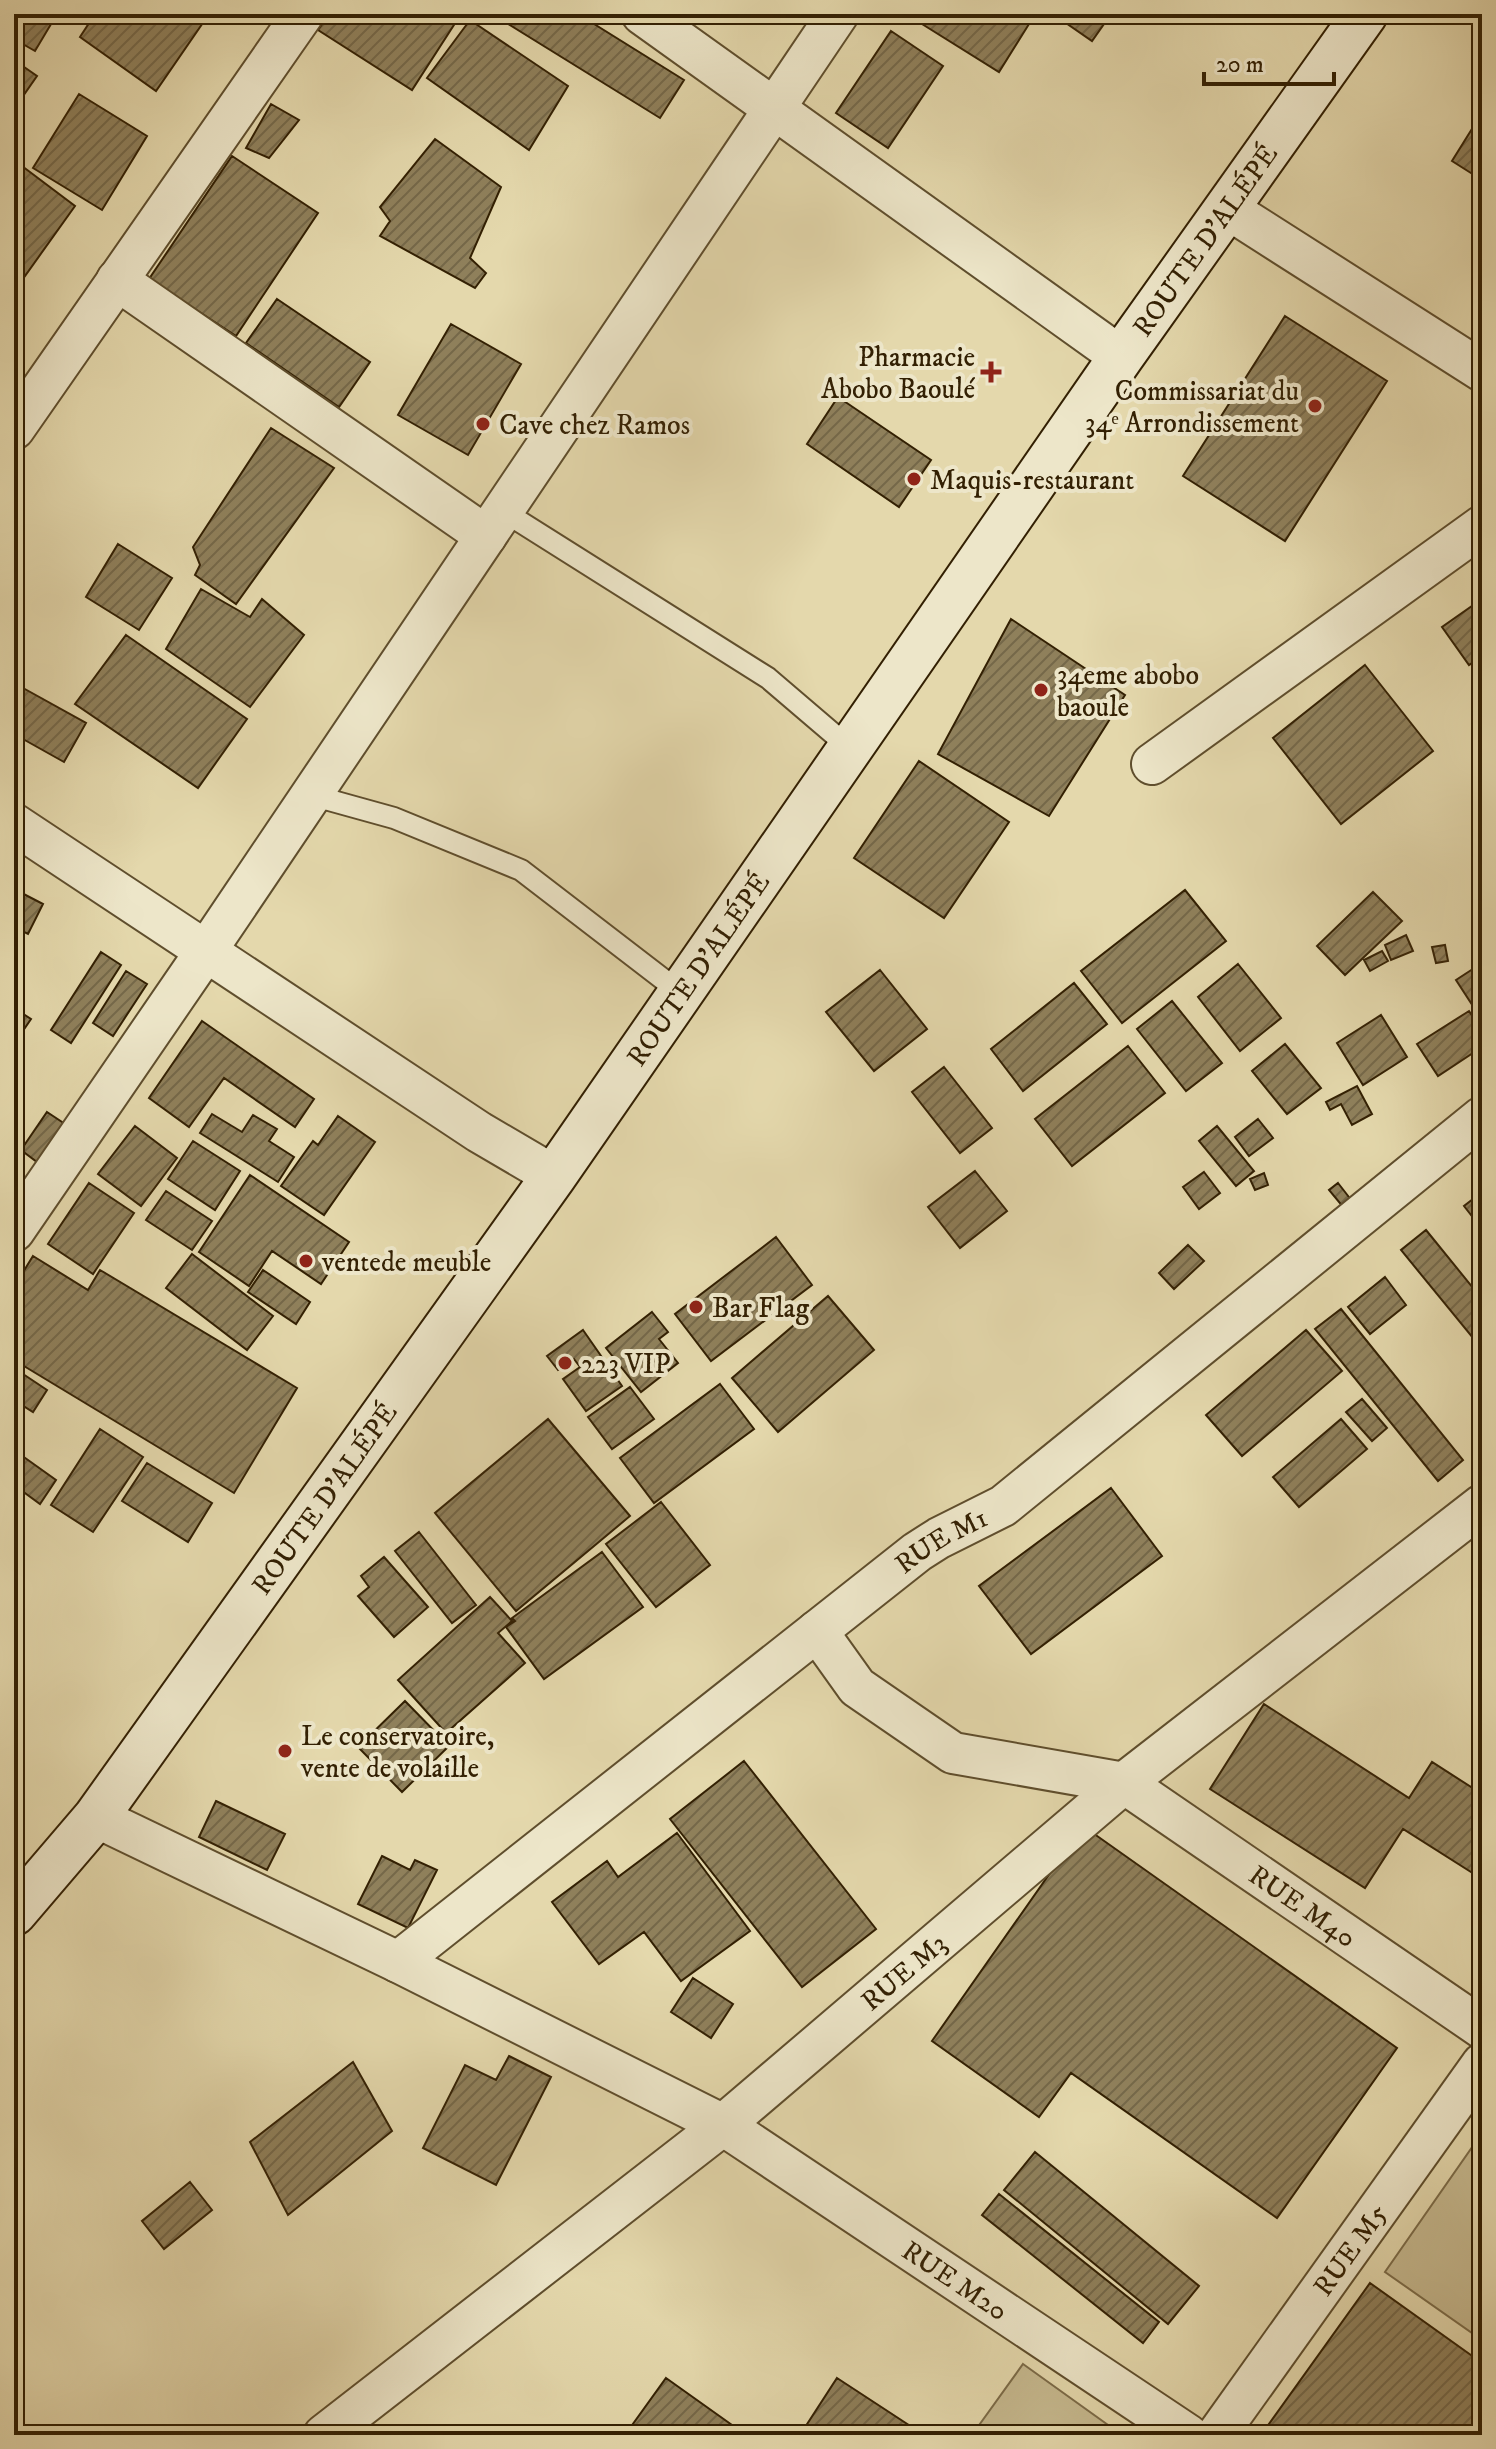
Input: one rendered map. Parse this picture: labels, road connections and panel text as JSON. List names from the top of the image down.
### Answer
{
  "streets": {
    "main road": ["ROUTE D'ALÉPÉ"],
    "street": [
      "RUE M1",
      "RUE M40",
      "RUE M3",
      "RUE M5",
      "RUE M20"
    ]
  },
  "crossings": [
    ["ROUTE D'ALÉPÉ", "RUE M20"],
    ["RUE M1", "RUE M20"],
    ["RUE M40", "RUE M3"],
    ["RUE M3", "RUE M20"]
  ],
  "places": {
    "health": ["Pharmacie Abobo Baoulé"],
    "other": [
      "Commissariat du 34ᵉ Arrondissement",
      "Cave chez Ramos",
      "Maquis-restaurant",
      "34eme abobo baoule",
      "ventede meuble",
      "Bar Flag",
      "223 VIP",
      "Le conservatoire, vente de volaille"
    ]
  },
  "scale_bar": "20 m"
}
